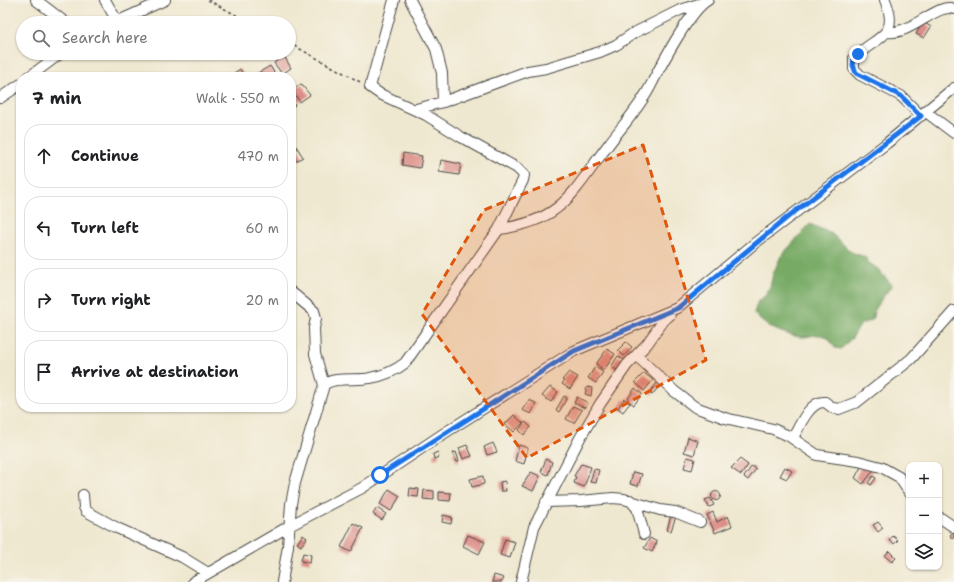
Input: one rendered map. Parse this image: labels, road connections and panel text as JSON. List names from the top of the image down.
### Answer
{
  "page": {
    "search": "Search here",
    "heading": ["7 min", "Walk · 550 m"],
    "list": [
      ["Continue", "470 m"],
      ["Turn left", "60 m"],
      ["Turn right", "20 m"],
      "Arrive at destination"
    ],
    "map_buttons": ["+", "−"]
  }
}
